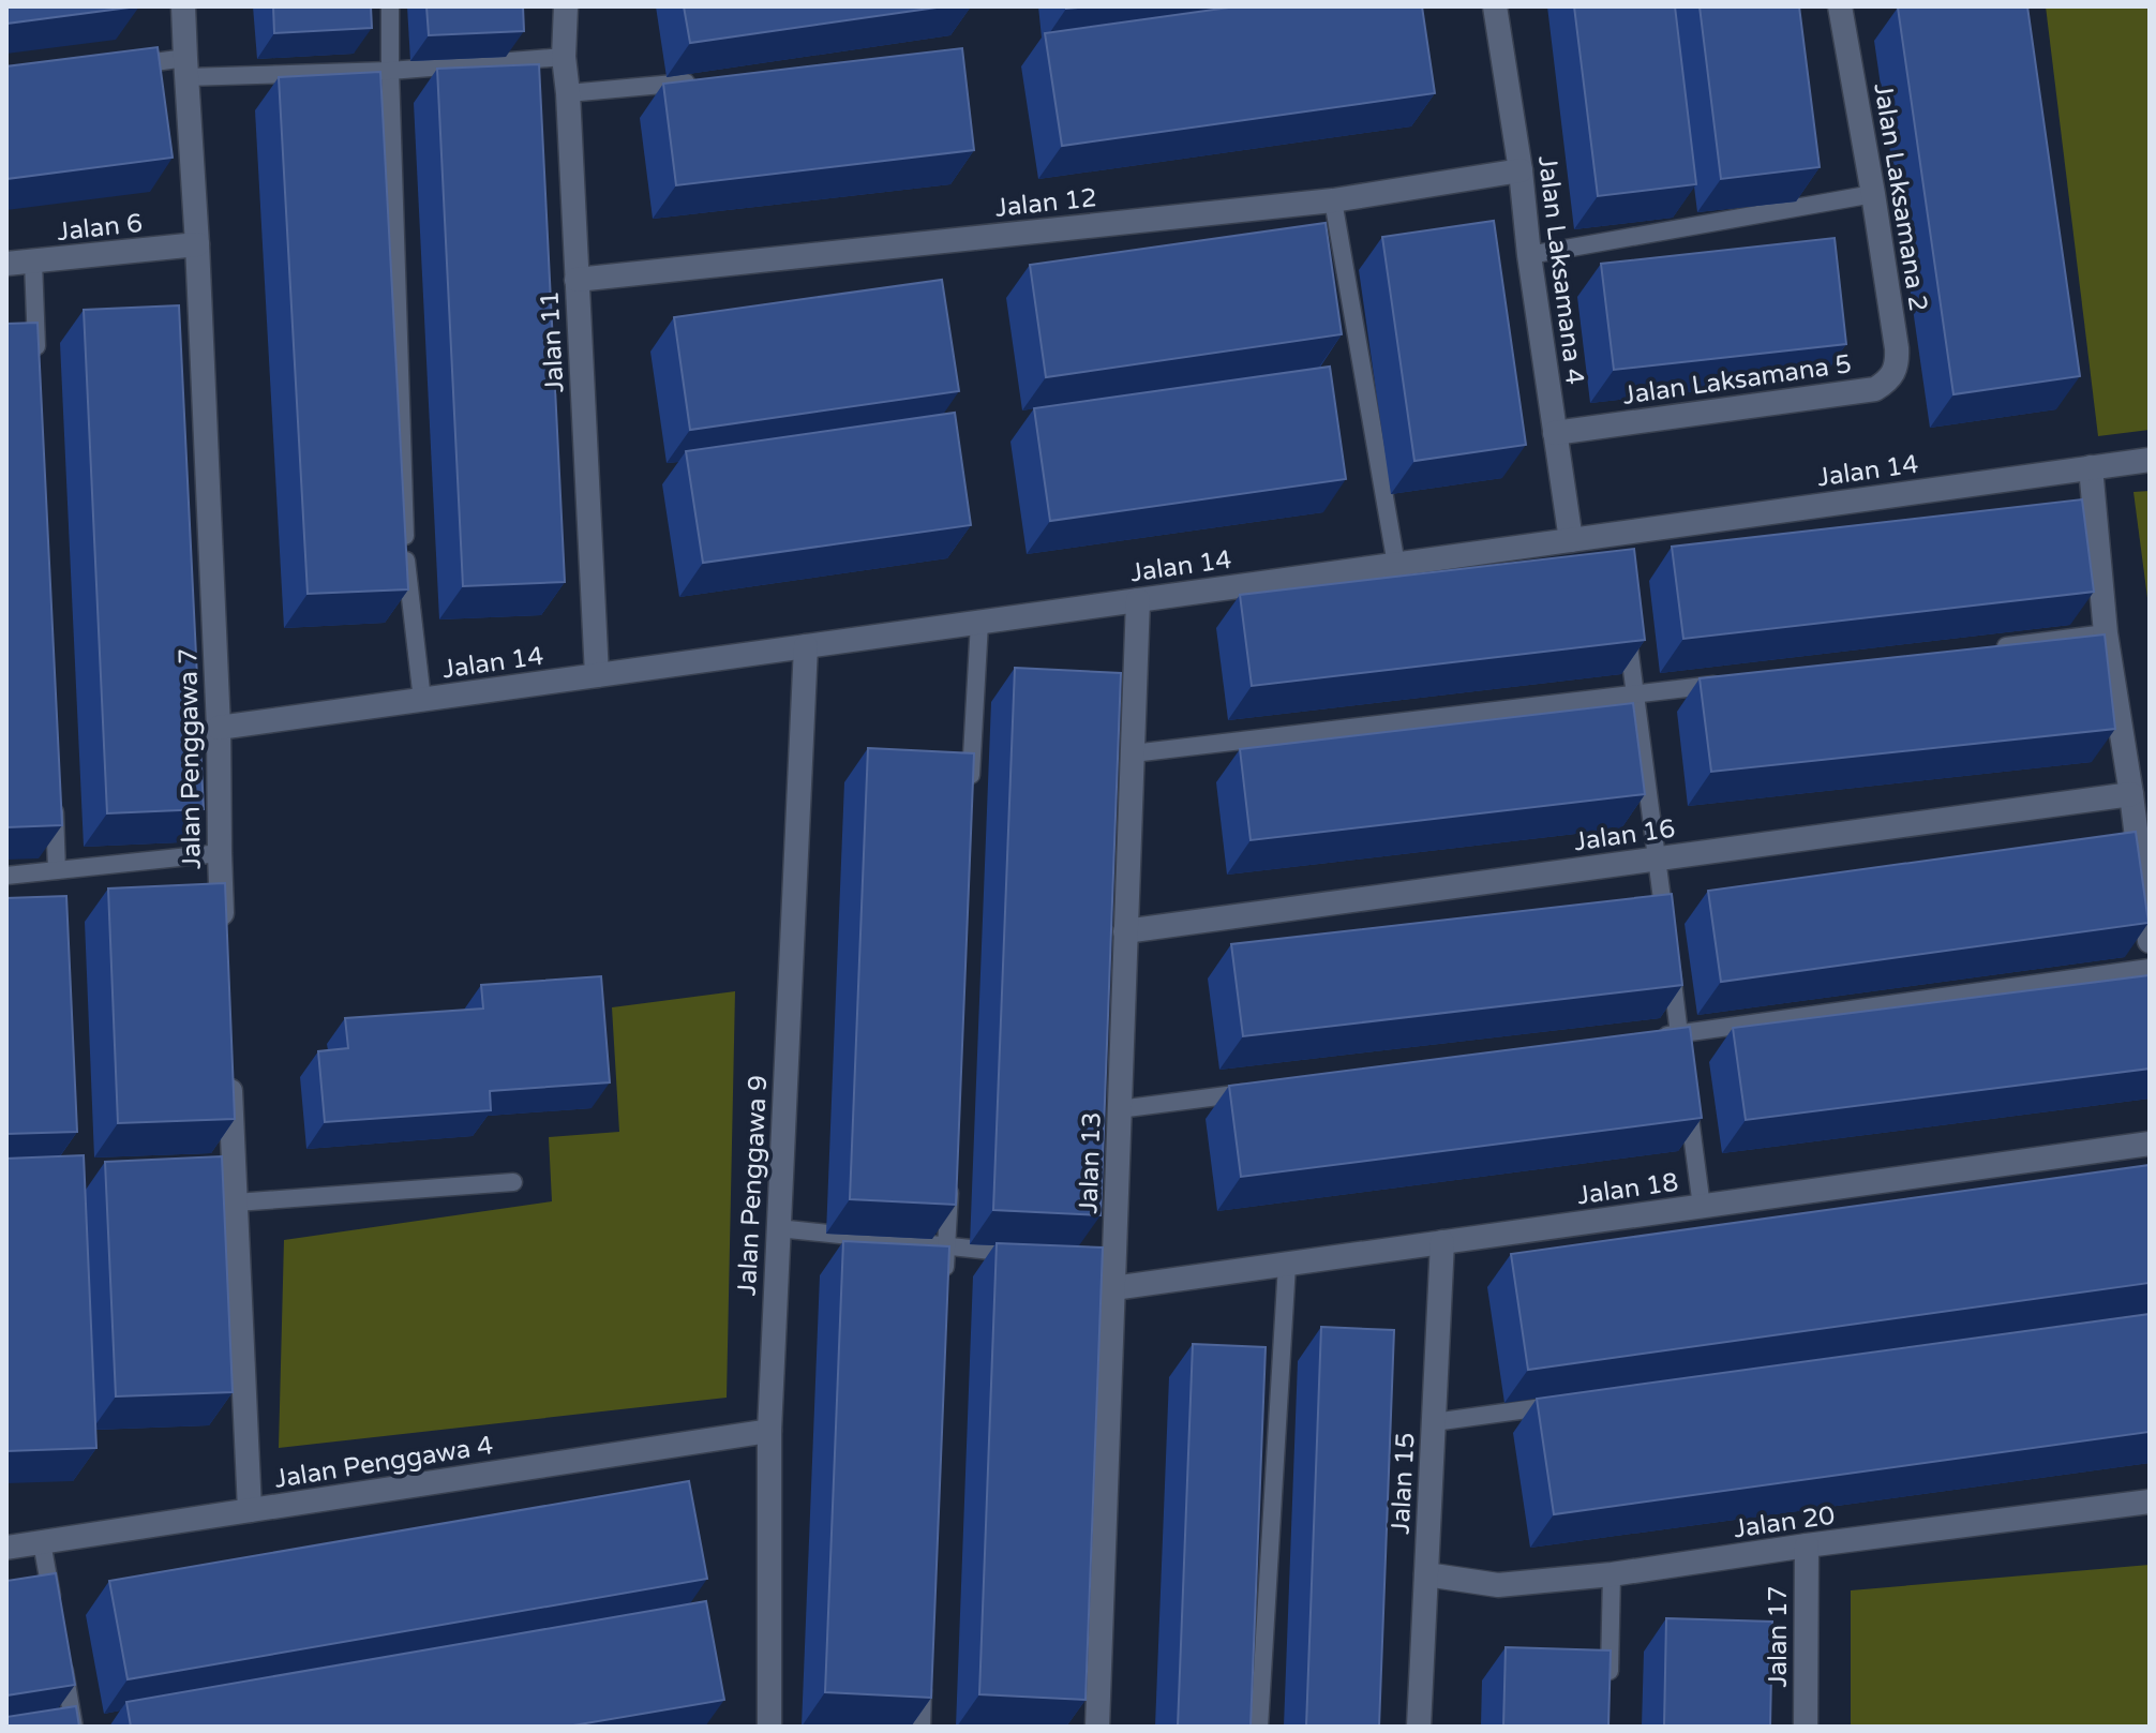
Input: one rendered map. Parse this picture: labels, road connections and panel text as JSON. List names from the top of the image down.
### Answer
{
  "streets": {
    "street": [
      "Jalan Laksamana 2",
      "Jalan 12",
      "Jalan 6",
      "Jalan Laksamana 4",
      "Jalan 11",
      "Jalan Laksamana 5",
      "Jalan 14",
      "Jalan Penggawa 7",
      "Jalan 16",
      "Jalan 13",
      "Jalan Penggawa 9",
      "Jalan 18",
      "Jalan Penggawa 4",
      "Jalan 15",
      "Jalan 20",
      "Jalan 17"
    ]
  },
  "crossings": [
    ["Jalan Laksamana 2", "Jalan Laksamana 5"],
    ["Jalan 12", "Jalan Laksamana 4"],
    ["Jalan 12", "Jalan 11"],
    ["Jalan 6", "Jalan Penggawa 7"],
    ["Jalan Laksamana 4", "Jalan Laksamana 5"],
    ["Jalan Laksamana 4", "Jalan 14"],
    ["Jalan 11", "Jalan 14"],
    ["Jalan 14", "Jalan Penggawa 7"],
    ["Jalan 14", "Jalan 13"],
    ["Jalan 14", "Jalan Penggawa 9"],
    ["Jalan 16", "Jalan 13"],
    ["Jalan 13", "Jalan 18"],
    ["Jalan Penggawa 9", "Jalan Penggawa 4"],
    ["Jalan 18", "Jalan 15"],
    ["Jalan 15", "Jalan 20"],
    ["Jalan 20", "Jalan 17"]
  ]
}
